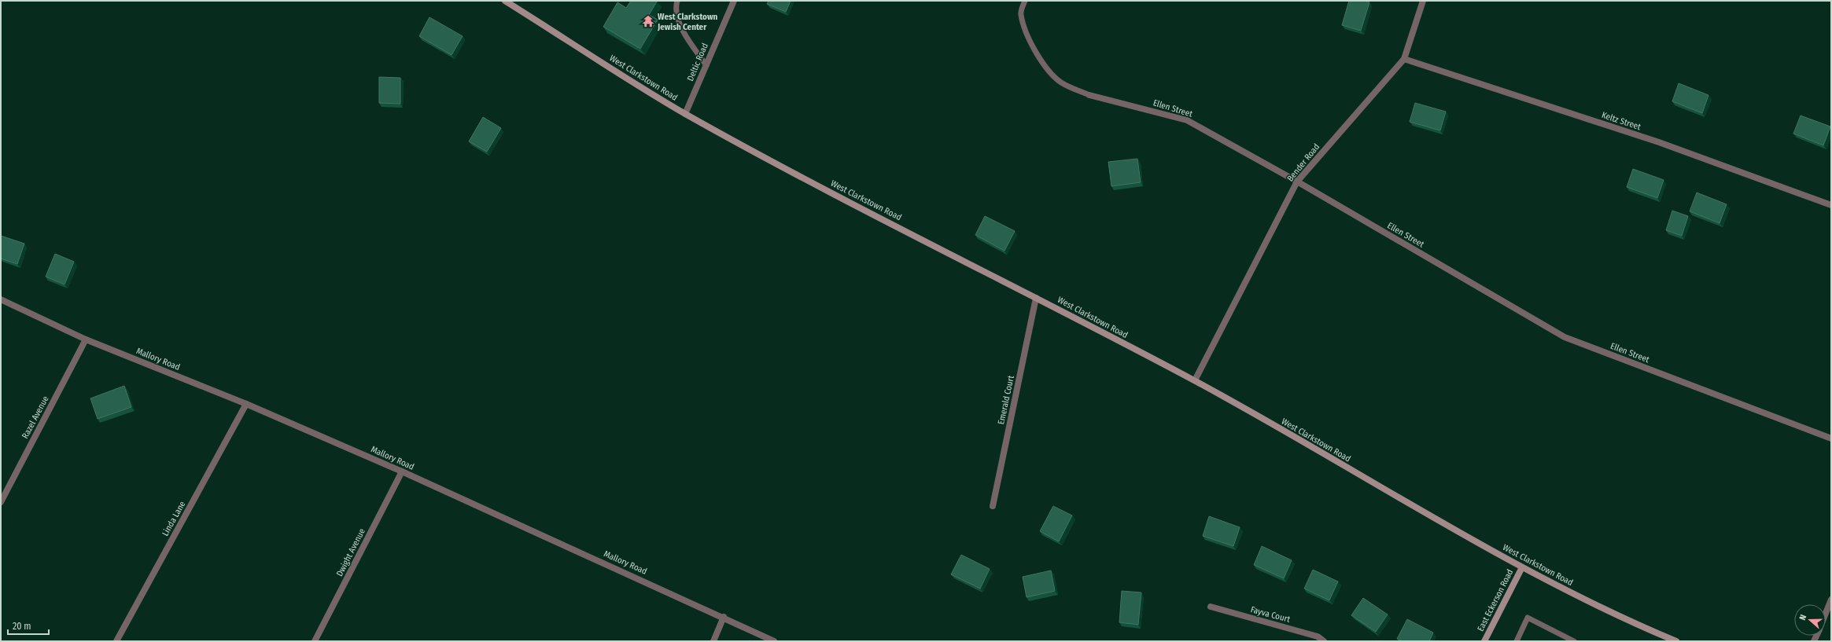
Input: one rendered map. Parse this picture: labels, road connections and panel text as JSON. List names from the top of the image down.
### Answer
{
  "streets": {
    "street": [
      "Deltic Road",
      "West Clarkstown Road",
      "Ellen Street",
      "Keltz Street",
      "Bender Road",
      "Mallory Road",
      "Emerald Court",
      "Razel Avenue",
      "Linda Lane",
      "Dwight Avenue",
      "East Eckerson Road",
      "Fayva Court"
    ]
  },
  "crossings": [
    ["Deltic Road", "West Clarkstown Road"],
    ["West Clarkstown Road", "Bender Road"],
    ["West Clarkstown Road", "Emerald Court"],
    ["West Clarkstown Road", "East Eckerson Road"],
    ["Ellen Street", "Bender Road"],
    ["Keltz Street", "Bender Road"],
    ["Mallory Road", "Razel Avenue"],
    ["Mallory Road", "Linda Lane"],
    ["Mallory Road", "Dwight Avenue"]
  ],
  "places": {
    "temple": ["West Clarkstown Jewish Center"]
  },
  "scale_bar": "20 m",
  "north": "left"
}
